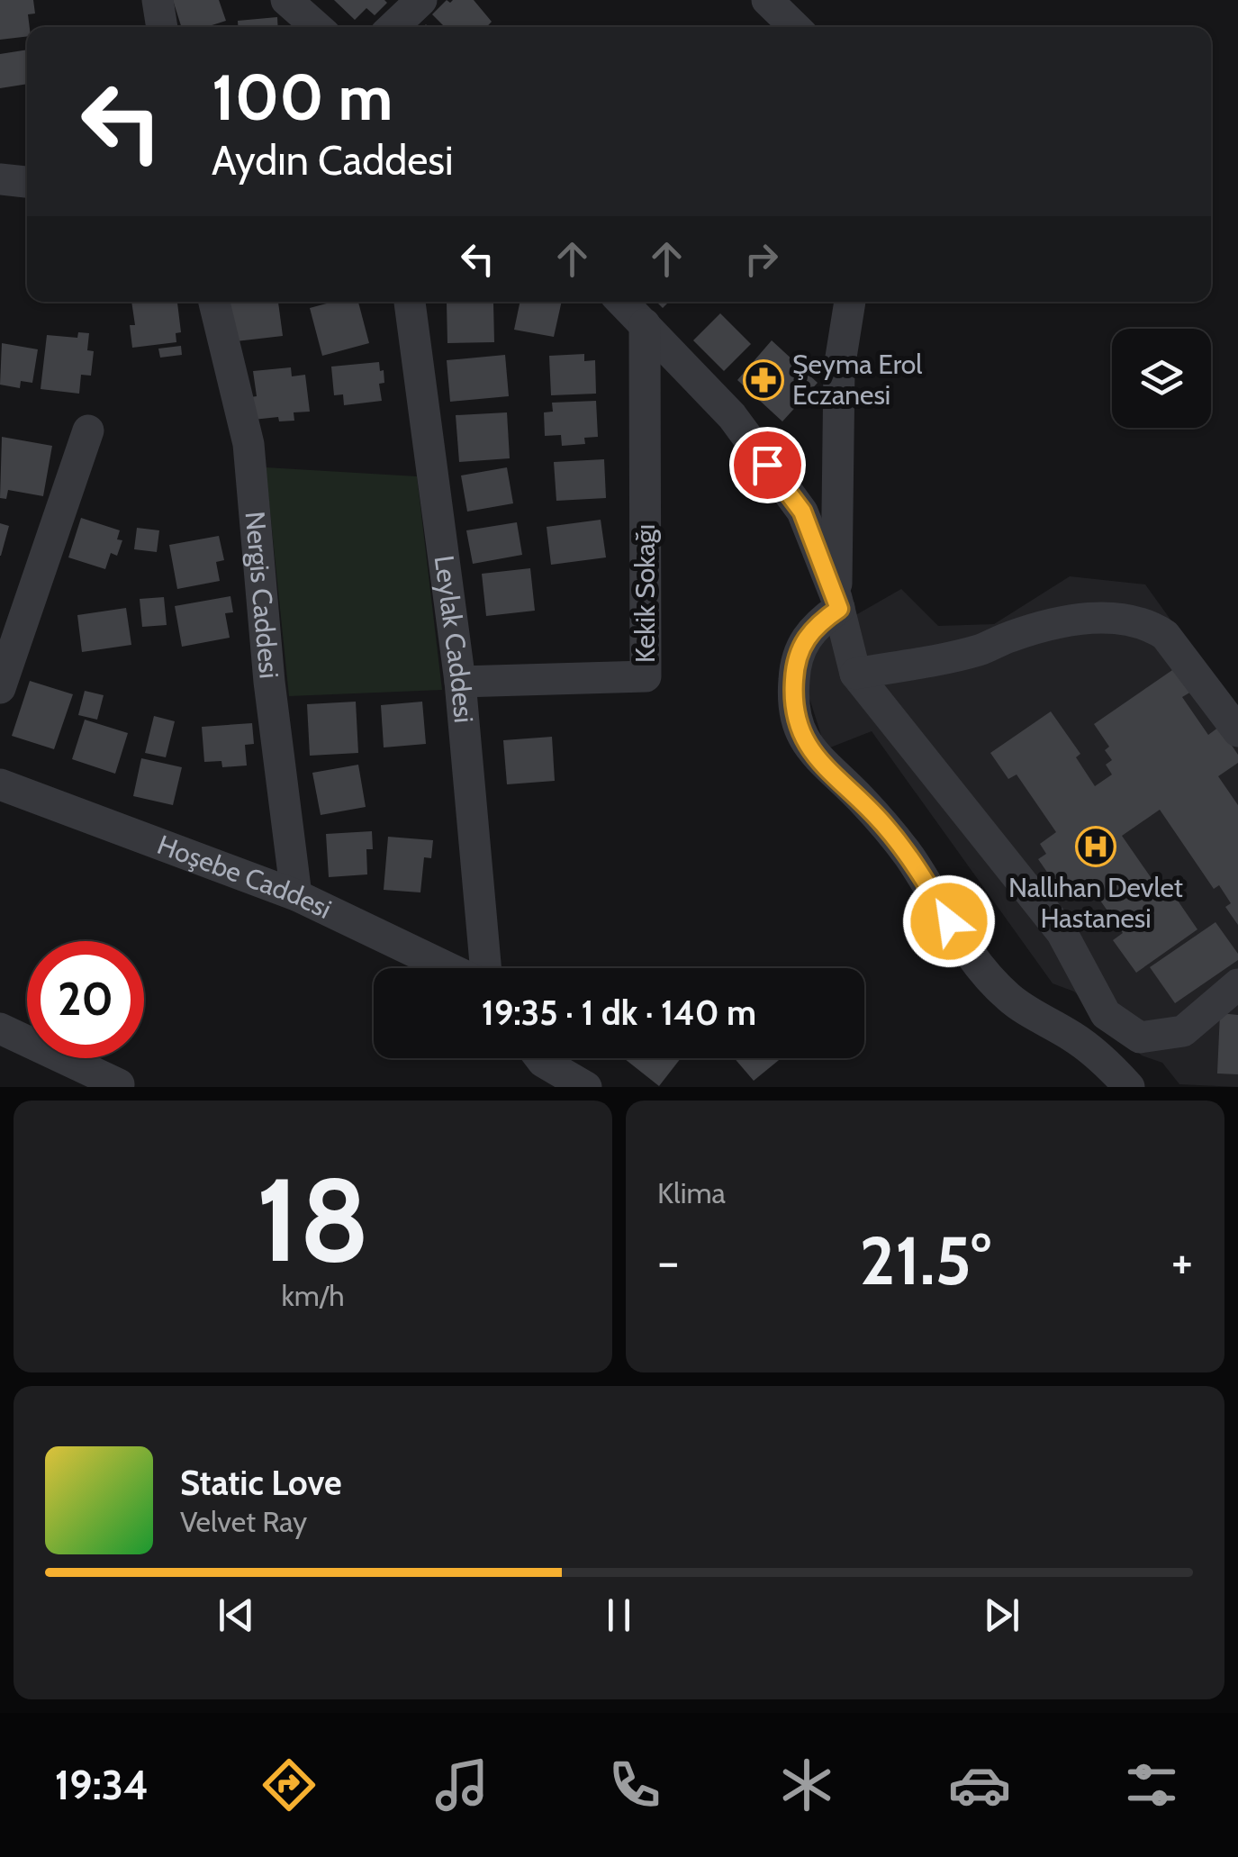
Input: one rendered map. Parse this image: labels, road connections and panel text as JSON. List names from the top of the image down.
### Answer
{
  "streets": {
    "street": [
      "Nergis Caddesi",
      "Kekik Sokağı",
      "Leylak Caddesi",
      "Hoşebe Caddesi"
    ]
  },
  "crossings": [
    ["Nergis Caddesi", "Hoşebe Caddesi"],
    ["Kekik Sokağı", "Leylak Caddesi"]
  ],
  "places": {
    "pharmacy": ["Şeyma Erol Eczanesi"],
    "hospital": ["Nallıhan Devlet Hastanesi"]
  },
  "page": {
    "turn": ["100 m", "Aydın Caddesi"],
    "limit": "20",
    "trip": "19:35 · 1 dk · 140 m",
    "tile": [
      ["18", "km/h"],
      "Klima"
    ],
    "heat": ["−", "21.5°", "+"],
    "song": ["Static Love", "Velvet Ray"],
    "tabs": "19:34"
  }
}
